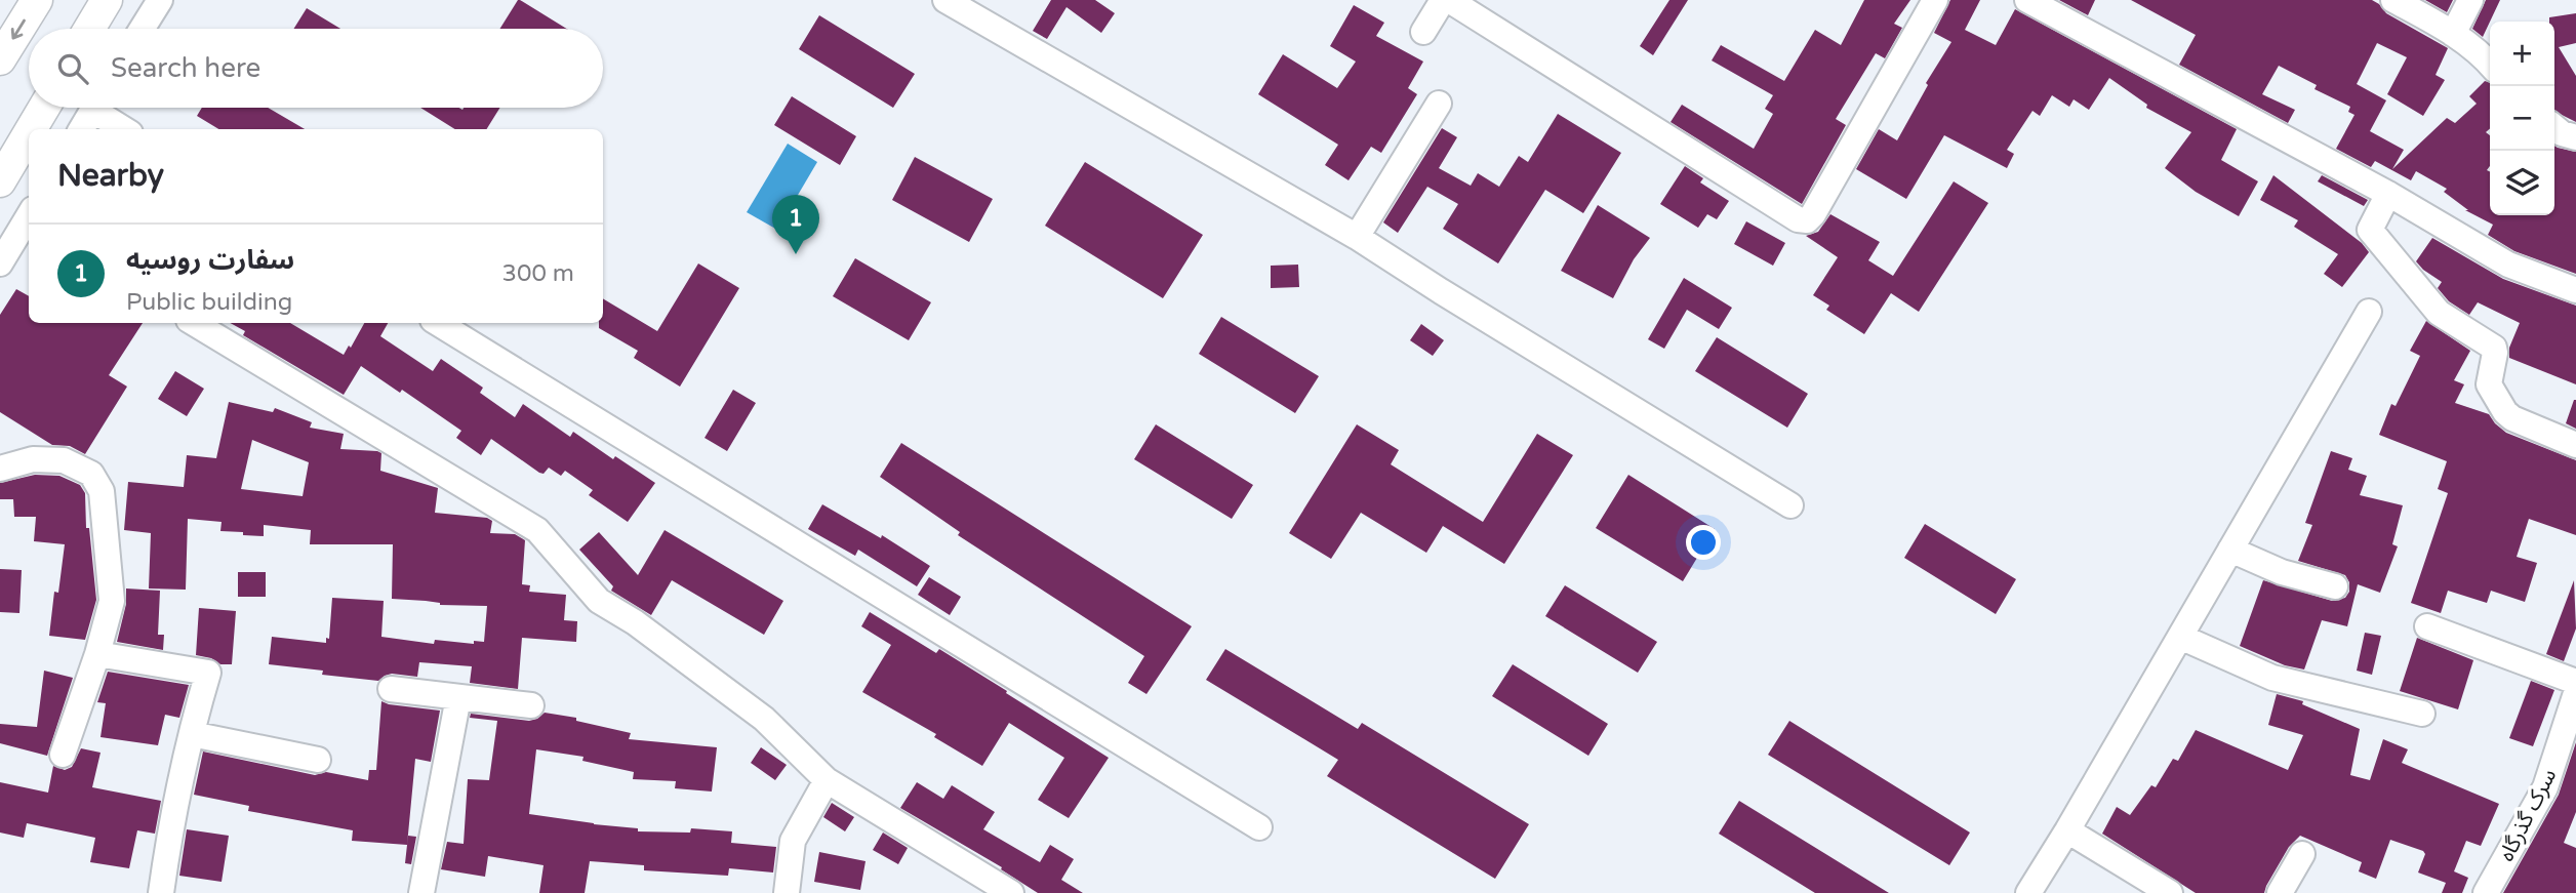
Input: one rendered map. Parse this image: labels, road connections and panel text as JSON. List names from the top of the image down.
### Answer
{
  "streets": {
    "street": ["سرک گذرگاه"]
  },
  "page": {
    "map_buttons": ["+", "−"],
    "search": "Search here",
    "heading": "Nearby",
    "pins": "1",
    "list": [
      {
        "mark": "1",
        "name": "سفارت روسیه",
        "note": "Public building",
        "value": "300 m"
      }
    ]
  }
}
